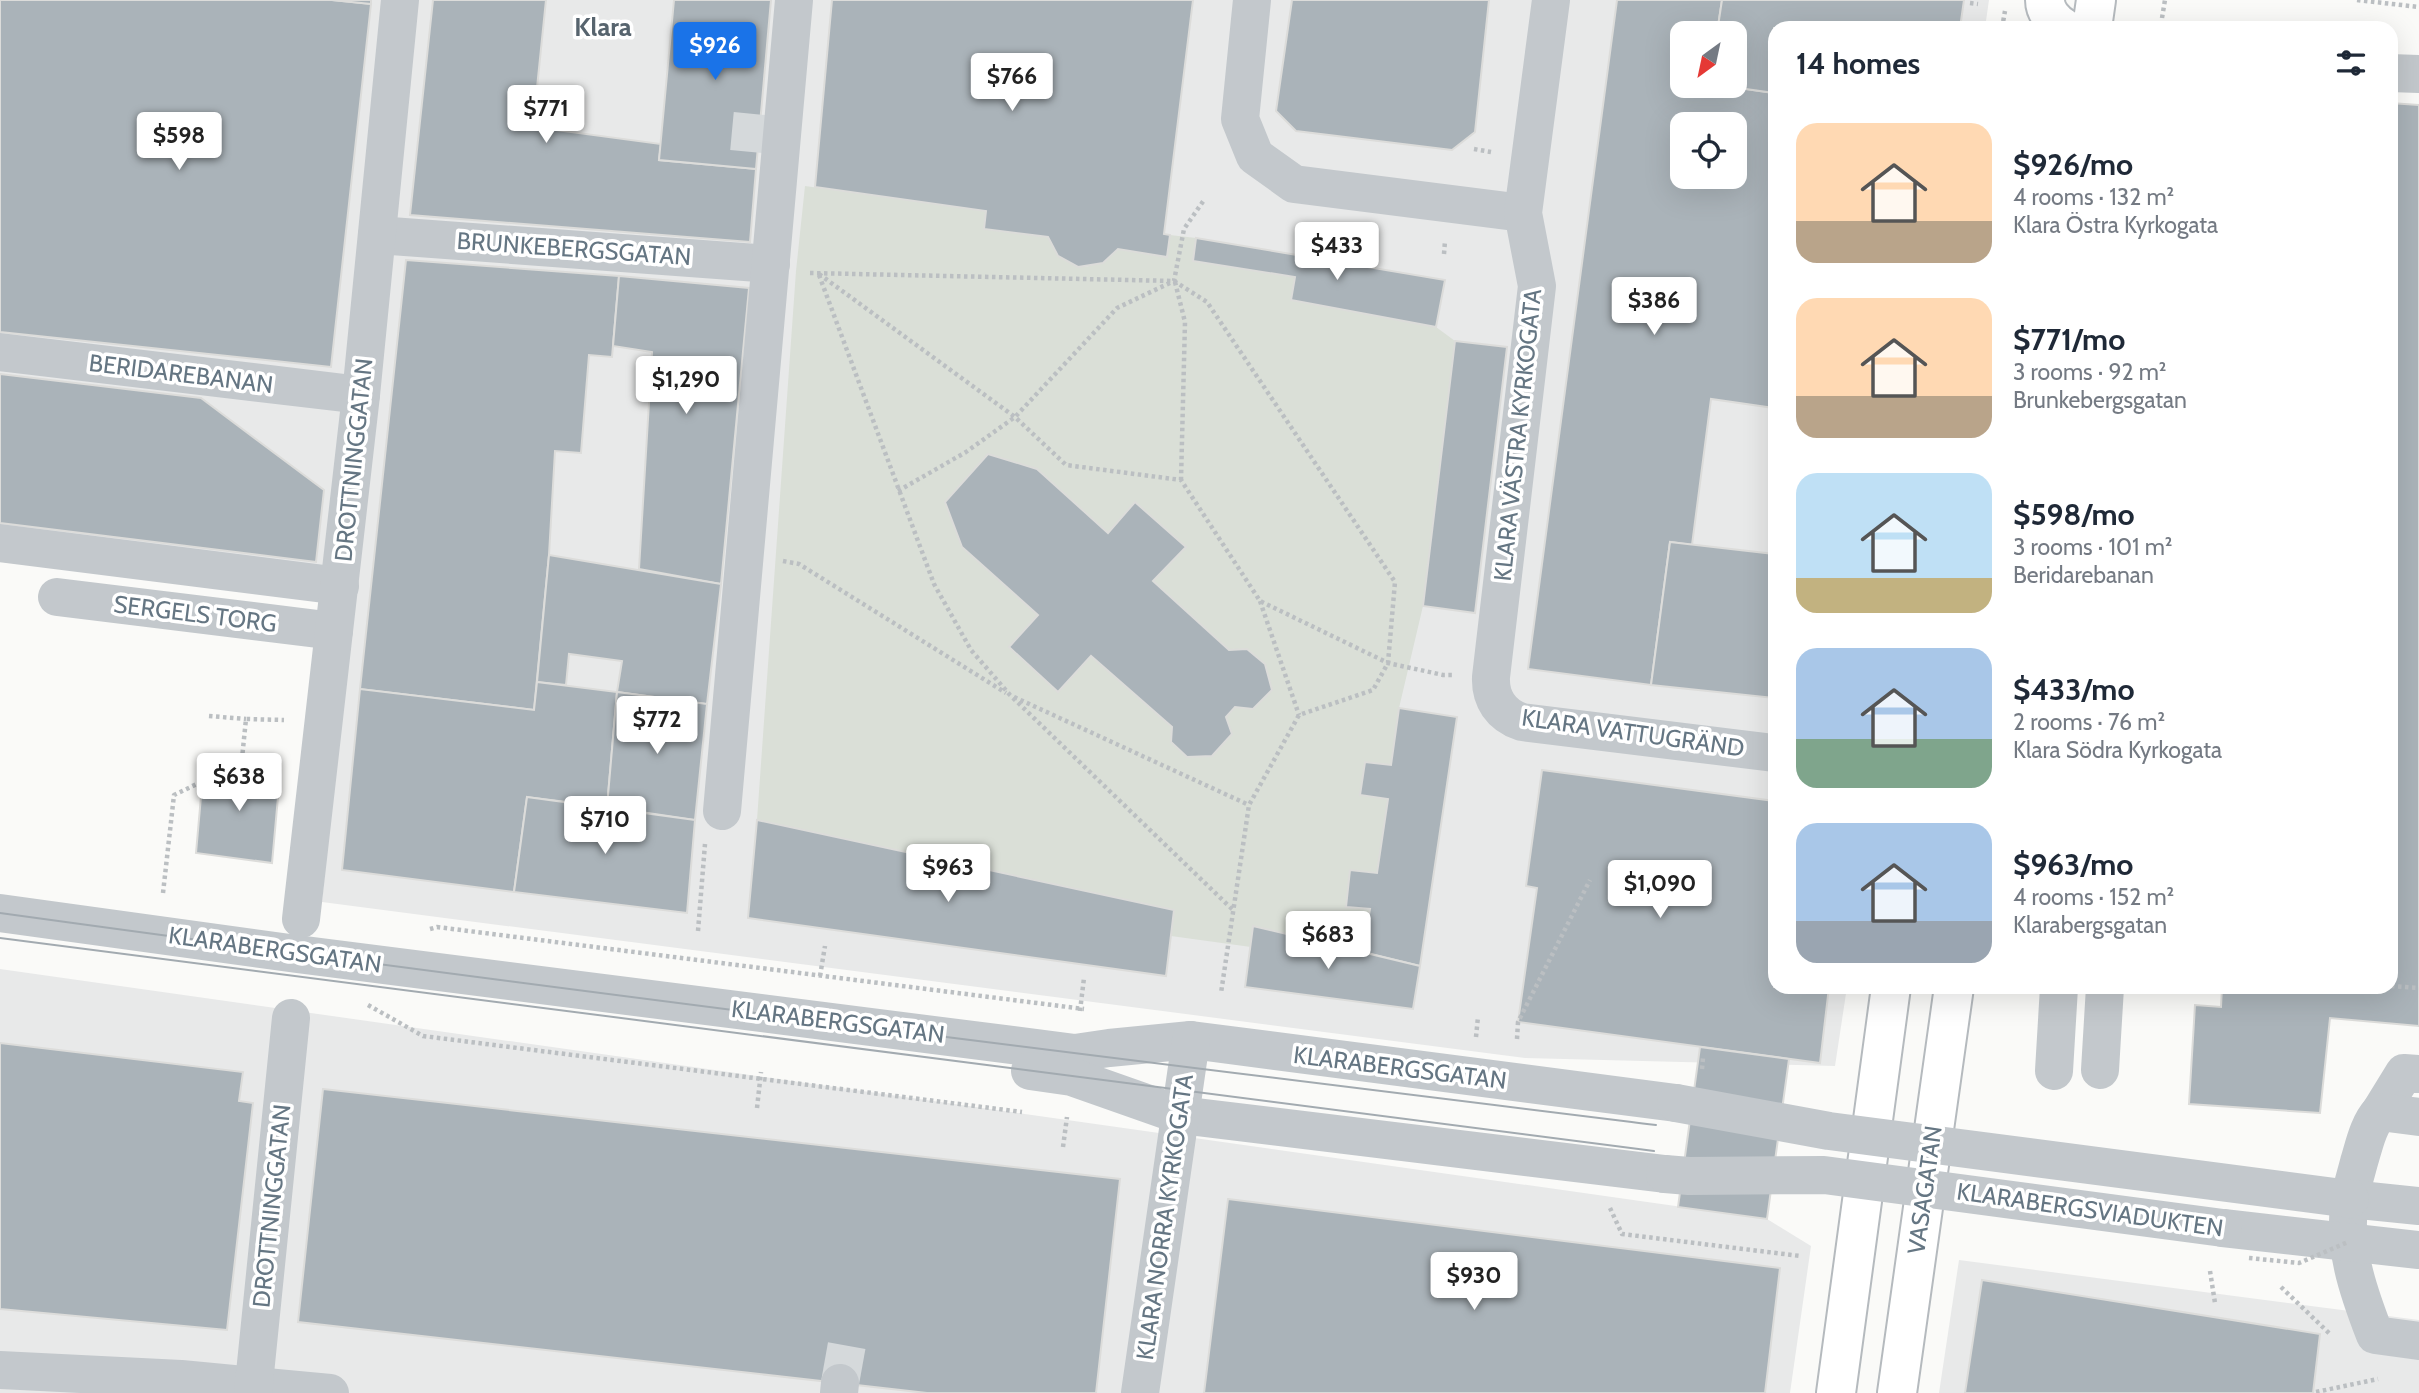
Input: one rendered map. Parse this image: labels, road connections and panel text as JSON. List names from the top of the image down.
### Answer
{
  "streets": {
    "main road": ["VASAGATAN"],
    "street": [
      "BRUNKEBERGSGATAN",
      "BERIDAREBANAN",
      "KLARA VÄSTRA KYRKOGATA",
      "DROTTNINGGATAN",
      "SERGELS TORG",
      "KLARA VATTUGRÄND",
      "KLARABERGSGATAN",
      "KLARABERGSVIADUKTEN",
      "KLARA NORRA KYRKOGATA"
    ]
  },
  "crossings": [
    ["BRUNKEBERGSGATAN", "DROTTNINGGATAN"],
    ["BERIDAREBANAN", "DROTTNINGGATAN"],
    ["KLARA VÄSTRA KYRKOGATA", "KLARA VATTUGRÄND"],
    ["DROTTNINGGATAN", "SERGELS TORG"],
    ["KLARABERGSGATAN", "KLARABERGSVIADUKTEN"],
    ["KLARABERGSGATAN", "KLARA NORRA KYRKOGATA"]
  ],
  "districts": ["Klara"],
  "north": "bottom left",
  "page": {
    "heading": "14 homes",
    "price": [
      "$926",
      "$766",
      "$771",
      "$598",
      "$433",
      "$386",
      "$1,290",
      "$772",
      "$638",
      "$710",
      "$963",
      "$1,090",
      "$683",
      "$930"
    ],
    "list": [
      {
        "name": "$926/mo",
        "note": "4 rooms · 132 m² · Klara Östra Kyrkogata"
      },
      {
        "name": "$771/mo",
        "note": "3 rooms · 92 m² · Brunkebergsgatan"
      },
      {
        "name": "$598/mo",
        "note": "3 rooms · 101 m² · Beridarebanan"
      },
      {
        "name": "$433/mo",
        "note": "2 rooms · 76 m² · Klara Södra Kyrkogata"
      },
      {
        "name": "$963/mo",
        "note": "4 rooms · 152 m² · Klarabergsgatan"
      }
    ]
  }
}
